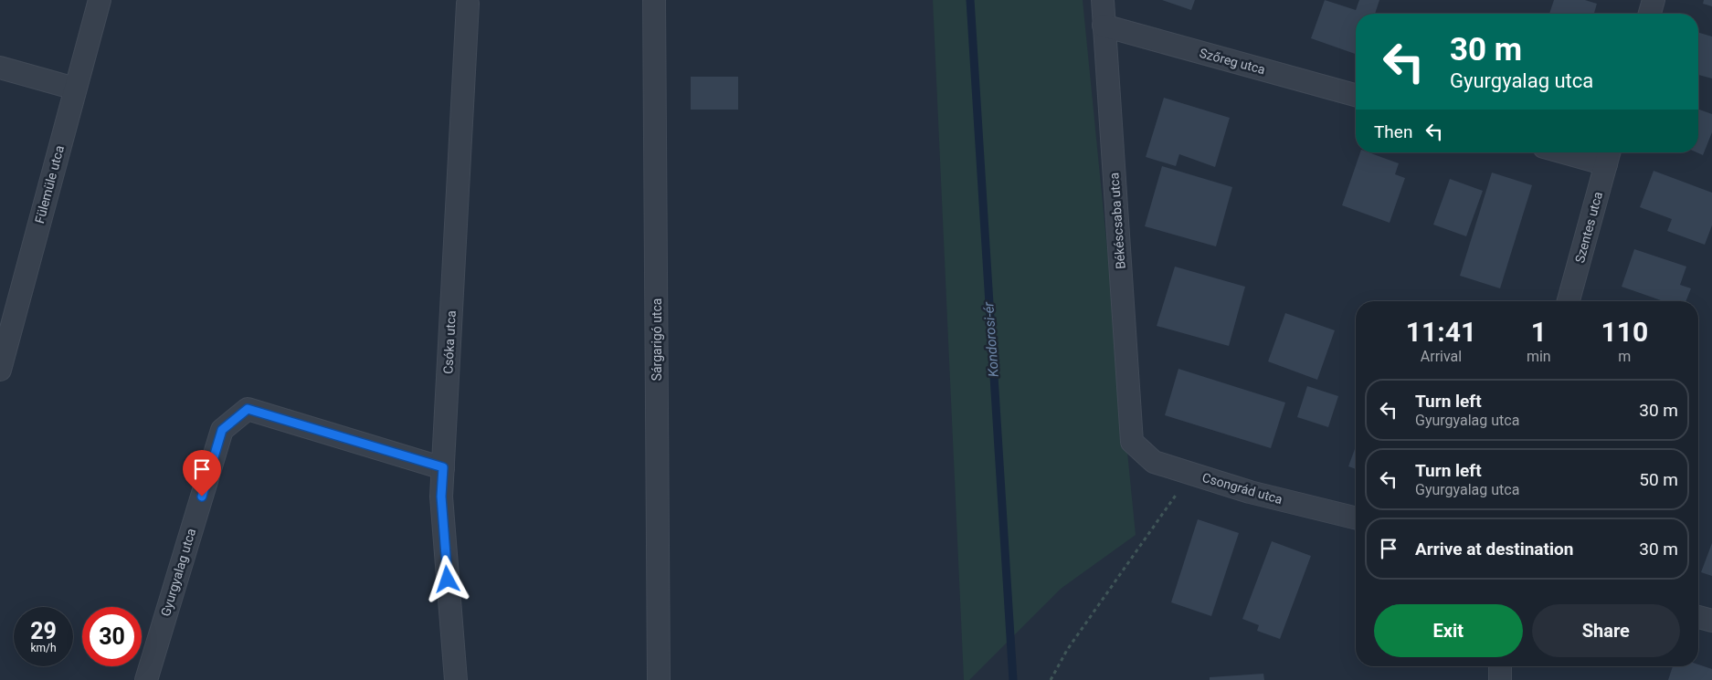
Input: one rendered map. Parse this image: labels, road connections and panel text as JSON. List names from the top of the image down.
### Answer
{
  "streets": {
    "street": [
      "Szőreg utca",
      "Fülemüle utca",
      "Békéscsaba utca",
      "Szentes utca",
      "Sárgarigó utca",
      "Csóka utca",
      "Csongrád utca",
      "Gyurgyalag utca"
    ]
  },
  "crossings": [
    ["Szőreg utca", "Békéscsaba utca"],
    ["Békéscsaba utca", "Csongrád utca"],
    ["Csóka utca", "Gyurgyalag utca"]
  ],
  "water": ["Kondorosi-ér"],
  "page": {
    "turn": ["30 m", "Gyurgyalag utca"],
    "then": "Then",
    "eta": [
      "11:41",
      "Arrival",
      "1",
      "min",
      "110",
      "m"
    ],
    "list": [
      {
        "name": "Turn left",
        "note": "Gyurgyalag utca",
        "value": "30 m"
      },
      {
        "name": "Turn left",
        "note": "Gyurgyalag utca",
        "value": "50 m"
      },
      {
        "name": "Arrive at destination",
        "value": "30 m"
      }
    ],
    "buttons": ["Exit", "Share"],
    "speed": "29 km/h",
    "limit": "30"
  }
}
